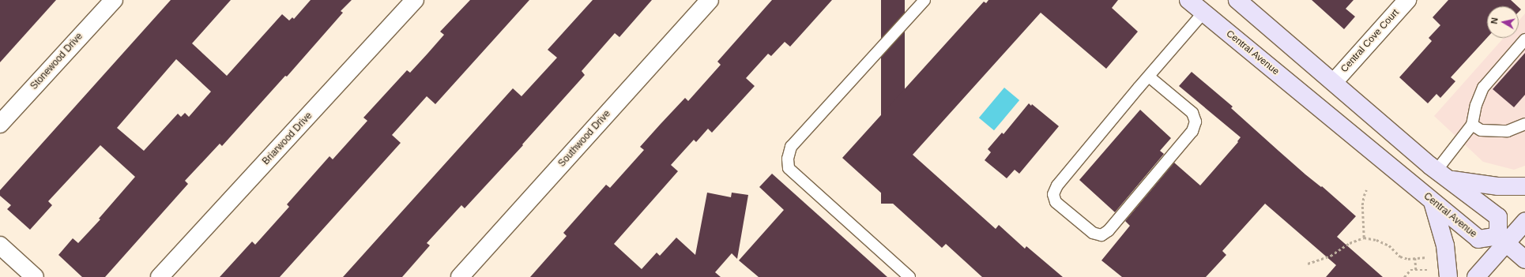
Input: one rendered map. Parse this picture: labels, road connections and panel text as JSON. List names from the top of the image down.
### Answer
{
  "streets": {
    "main road": ["Central Avenue"],
    "street": [
      "Central Cove Court",
      "Stonewood Drive",
      "Briarwood Drive",
      "Southwood Drive"
    ]
  },
  "crossings": [
    ["Central Cove Court", "Central Avenue"]
  ],
  "north": "left"
}
